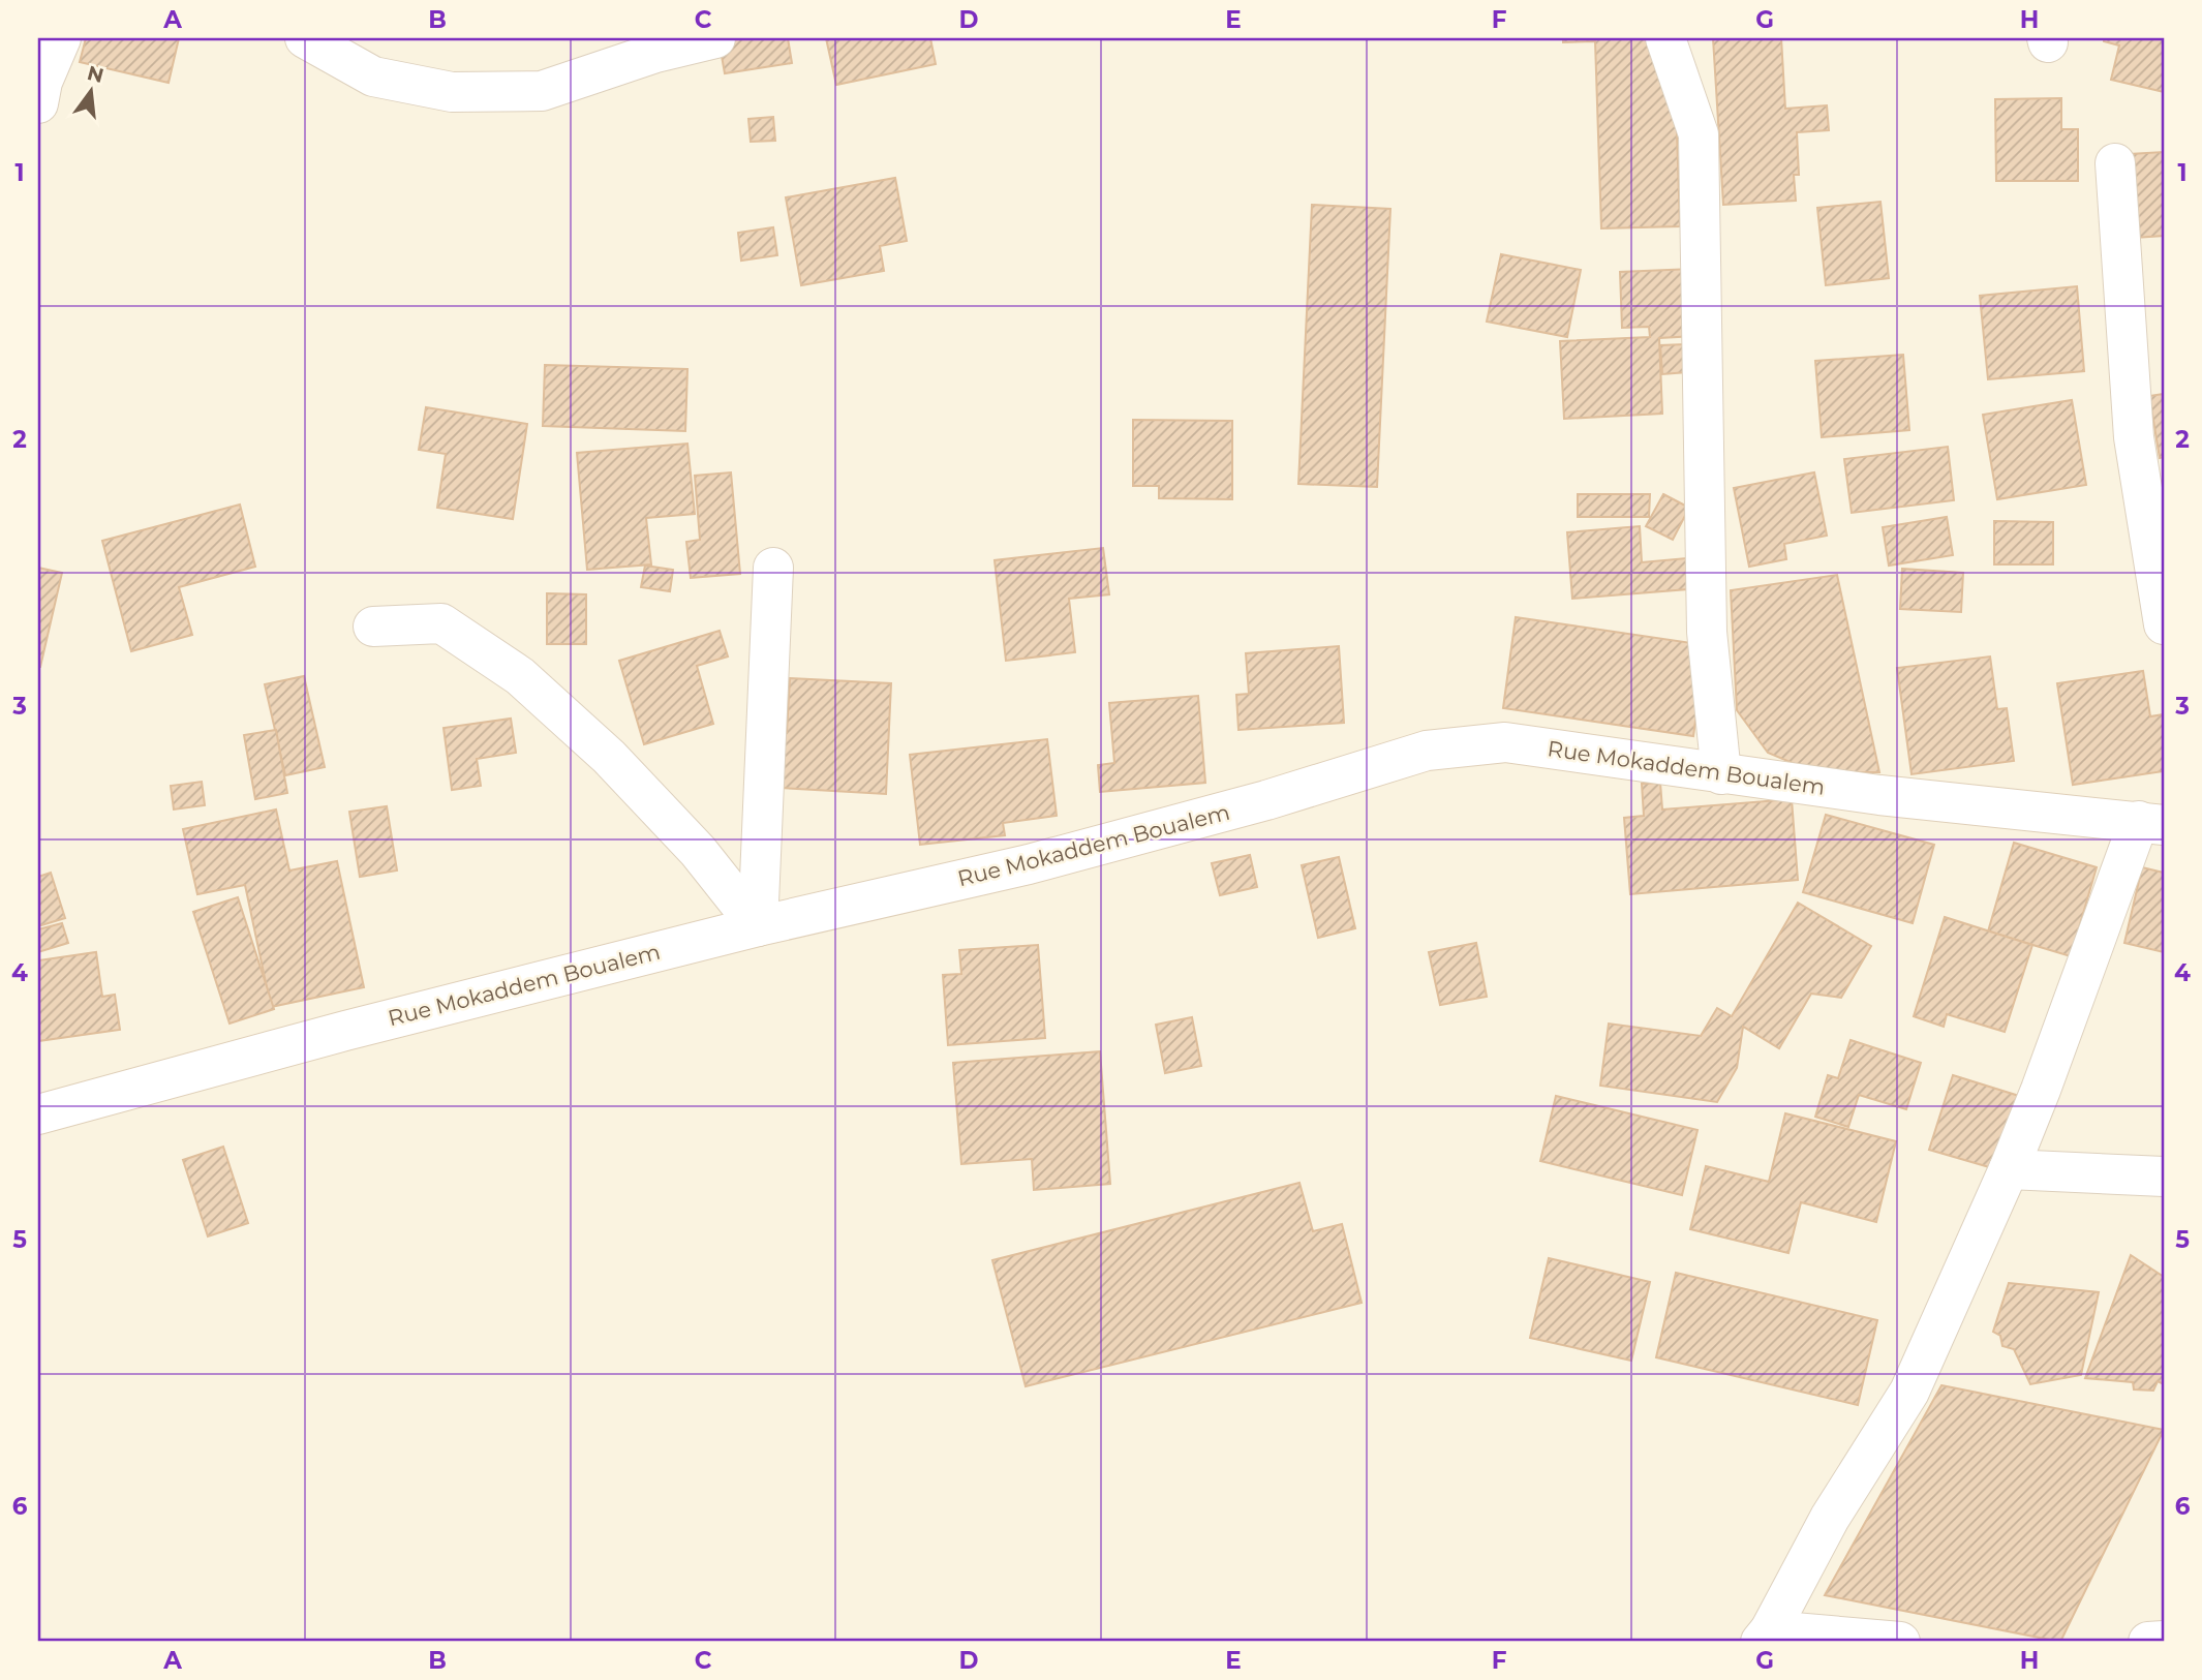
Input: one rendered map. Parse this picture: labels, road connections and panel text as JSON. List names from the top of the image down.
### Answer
{
  "streets": {
    "street": ["Rue Mokaddem Boualem"]
  },
  "north": "top",
  "grid": {
    "columns": [
      "A",
      "B",
      "C",
      "D",
      "E",
      "F",
      "G",
      "H"
    ],
    "rows": [
      "1",
      "2",
      "3",
      "4",
      "5",
      "6"
    ]
  }
}
